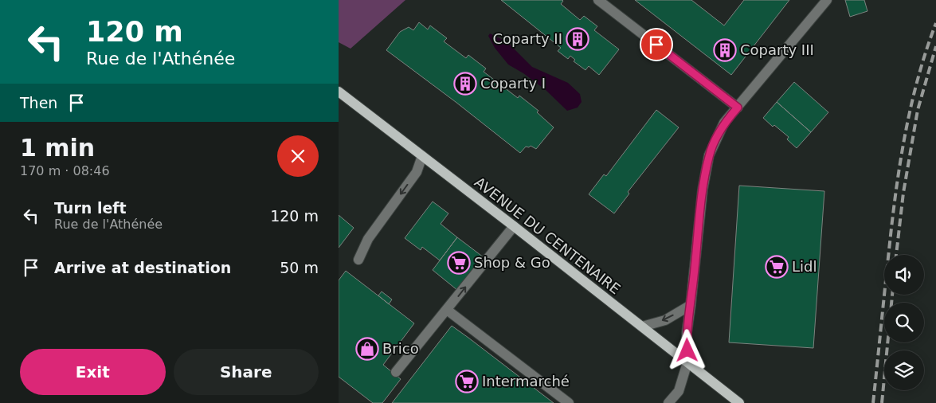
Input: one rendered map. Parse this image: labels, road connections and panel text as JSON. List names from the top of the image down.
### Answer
{
  "streets": {
    "main road": ["AVENUE DU CENTENAIRE"]
  },
  "places": {
    "building": ["Coparty II", "Coparty III", "Coparty I"],
    "supermarket": ["Shop & Go", "Lidl", "Intermarché"],
    "shop": ["Brico"]
  },
  "page": {
    "turn": ["120 m", "Rue de l'Athénée"],
    "then": "Then",
    "heading": ["1 min", "170 m · 08:46"],
    "list": [
      {
        "name": "Turn left",
        "note": "Rue de l'Athénée",
        "value": "120 m"
      },
      {
        "name": "Arrive at destination",
        "value": "50 m"
      }
    ],
    "buttons": ["Exit", "Share"]
  }
}
